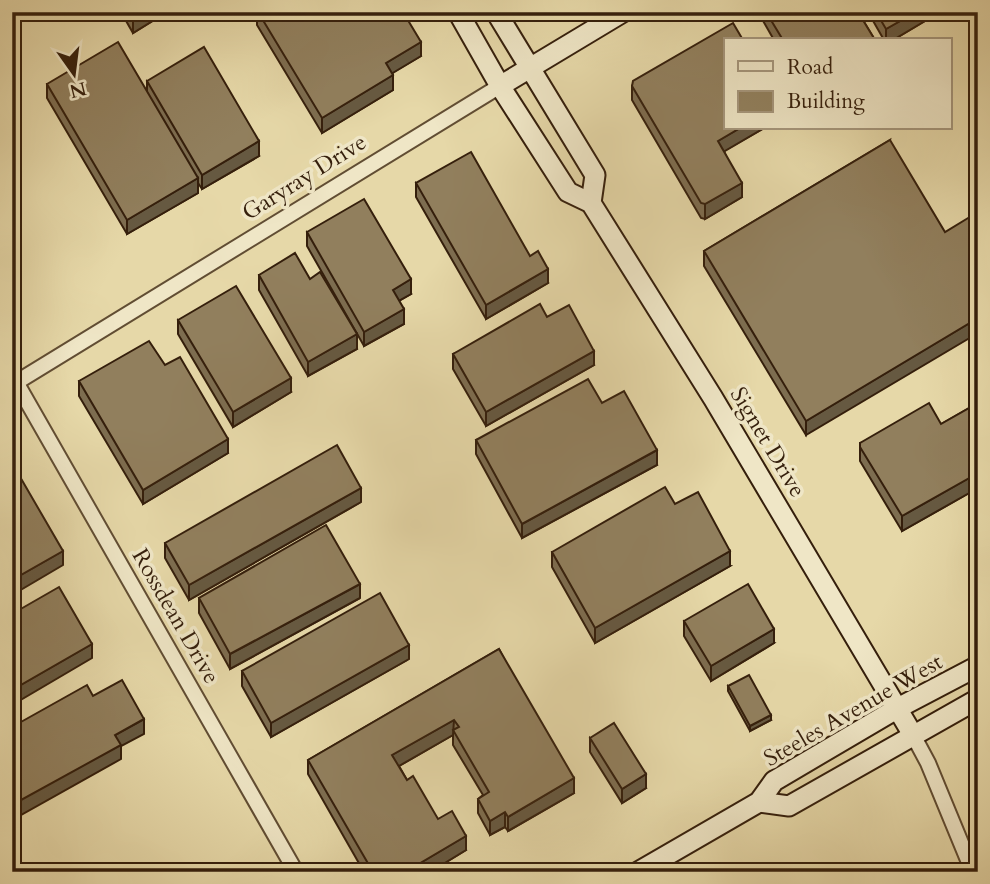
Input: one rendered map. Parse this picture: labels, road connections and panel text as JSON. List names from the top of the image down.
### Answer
{
  "streets": {
    "street": [
      "Garyray Drive",
      "Signet Drive",
      "Rossdean Drive",
      "Steeles Avenue West"
    ]
  },
  "crossings": [
    ["Garyray Drive", "Signet Drive"],
    ["Garyray Drive", "Rossdean Drive"],
    ["Signet Drive", "Steeles Avenue West"]
  ],
  "legend": ["Road", "Building"],
  "north": "bottom"
}
